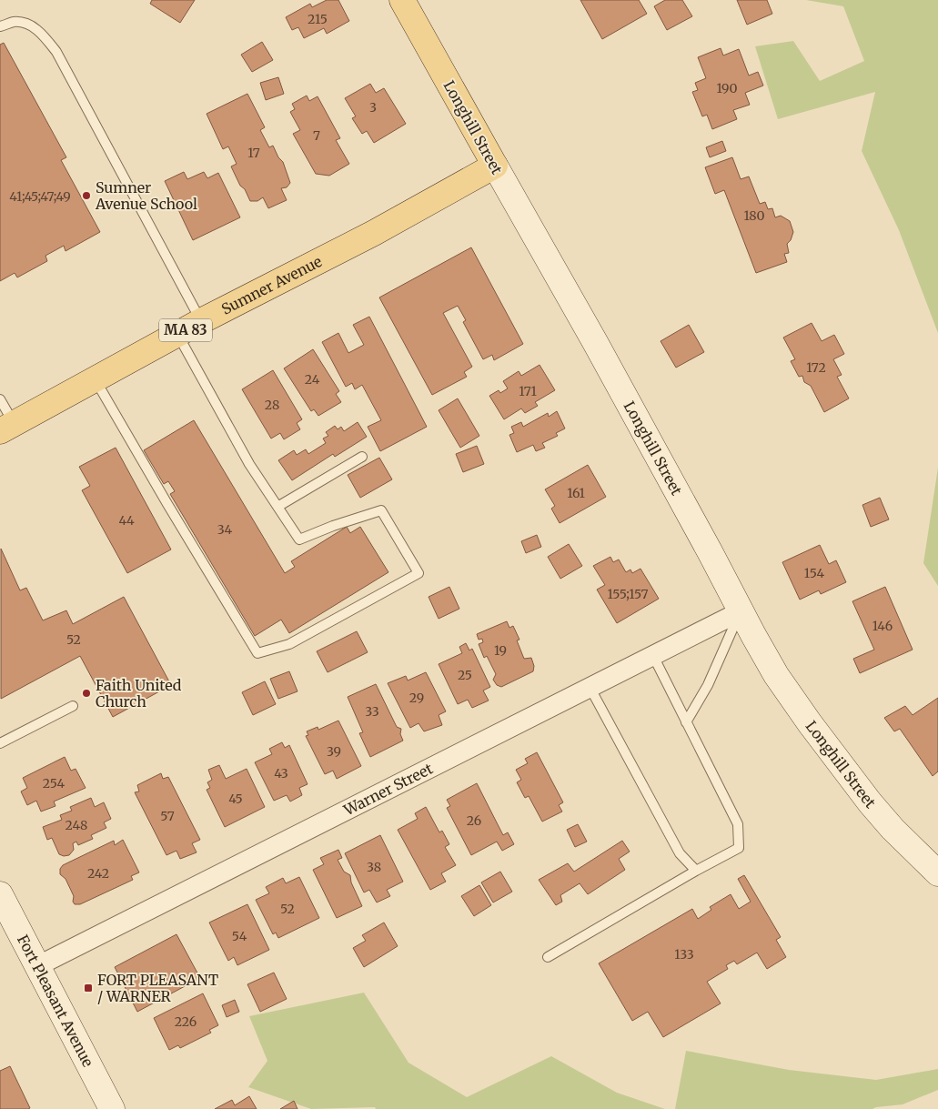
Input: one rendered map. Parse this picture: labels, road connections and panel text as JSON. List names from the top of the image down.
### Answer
{
  "streets": {
    "main road": [
      "Longhill Street",
      "Sumner Avenue",
      "MA 83",
      "Fort Pleasant Avenue"
    ],
    "street": ["Warner Street"]
  },
  "crossings": [
    ["Longhill Street", "Sumner Avenue"],
    ["Longhill Street", "Warner Street"],
    ["Warner Street", "Fort Pleasant Avenue"]
  ],
  "places": {
    "other": ["Sumner Avenue School", "Faith United Church"],
    "transit": ["FORT PLEASANT / WARNER"]
  },
  "house_numbers": [
    "215",
    "190",
    "3",
    "7",
    "17",
    "41;45;47;49",
    "180",
    "172",
    "24",
    "171",
    "28",
    "161",
    "44",
    "34",
    "154",
    "155;157",
    "146",
    "52",
    "19",
    "25",
    "29",
    "33",
    "39",
    "43",
    "254",
    "45",
    "57",
    "26",
    "248",
    "38",
    "242",
    "52",
    "54",
    "133",
    "226"
  ]
}
